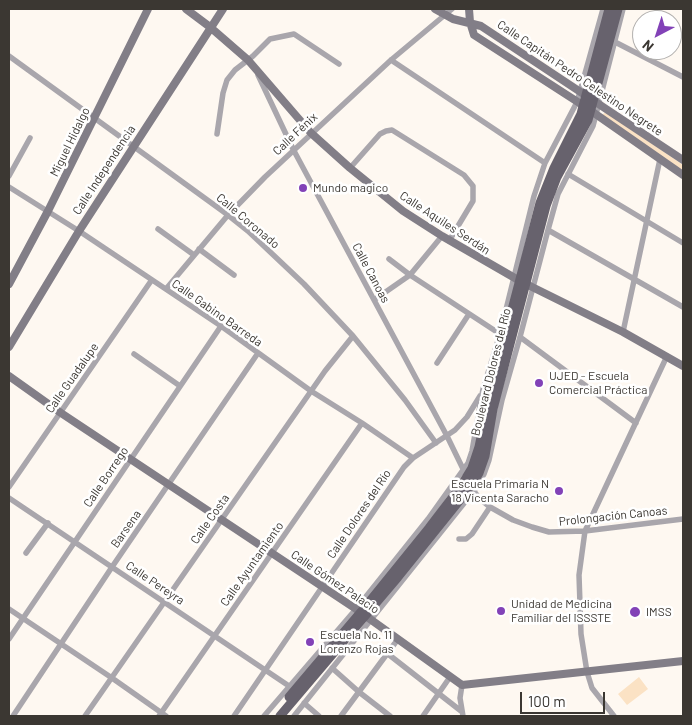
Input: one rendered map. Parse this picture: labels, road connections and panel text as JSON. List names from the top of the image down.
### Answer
{
  "streets": {
    "main road": ["Boulevard Dolores del Río"],
    "street": [
      "Calle Capitán Pedro Celestino Negrete",
      "Calle Fénix",
      "Miguel Hidalgo",
      "Calle Independencia",
      "Calle Coronado",
      "Calle Aquiles Serdán",
      "Calle Canoas",
      "Calle Gabino Barreda",
      "Calle Guadalupe",
      "Calle Borrego",
      "Calle Dolores del Río",
      "Prolongación Canoas",
      "Calle Costa",
      "Barsena",
      "Calle Ayuntamiento",
      "Calle Gómez Palacio",
      "Calle Pereyra"
    ]
  },
  "crossings": [
    ["Calle Capitán Pedro Celestino Negrete", "Calle Fénix"],
    ["Calle Capitán Pedro Celestino Negrete", "Boulevard Dolores del Río"],
    ["Calle Fénix", "Calle Coronado"],
    ["Calle Fénix", "Calle Aquiles Serdán"],
    ["Calle Fénix", "Calle Canoas"],
    ["Calle Fénix", "Calle Gabino Barreda"],
    ["Miguel Hidalgo", "Calle Coronado"],
    ["Miguel Hidalgo", "Calle Gabino Barreda"],
    ["Calle Independencia", "Calle Coronado"],
    ["Calle Independencia", "Calle Aquiles Serdán"],
    ["Calle Independencia", "Calle Gabino Barreda"],
    ["Calle Coronado", "Calle Dolores del Río"],
    ["Calle Coronado", "Calle Costa"],
    ["Calle Aquiles Serdán", "Calle Canoas"],
    ["Calle Aquiles Serdán", "Boulevard Dolores del Río"],
    ["Calle Canoas", "Boulevard Dolores del Río"],
    ["Calle Canoas", "Calle Dolores del Río"],
    ["Calle Canoas", "Prolongación Canoas"],
    ["Calle Gabino Barreda", "Calle Guadalupe"],
    ["Calle Gabino Barreda", "Calle Borrego"],
    ["Calle Gabino Barreda", "Calle Dolores del Río"],
    ["Calle Gabino Barreda", "Calle Costa"],
    ["Calle Gabino Barreda", "Barsena"],
    ["Calle Gabino Barreda", "Calle Ayuntamiento"],
    ["Boulevard Dolores del Río", "Prolongación Canoas"],
    ["Boulevard Dolores del Río", "Calle Gómez Palacio"],
    ["Calle Guadalupe", "Calle Gómez Palacio"],
    ["Calle Borrego", "Calle Gómez Palacio"],
    ["Calle Borrego", "Calle Pereyra"],
    ["Calle Dolores del Río", "Calle Gómez Palacio"],
    ["Calle Dolores del Río", "Calle Pereyra"],
    ["Calle Costa", "Calle Gómez Palacio"],
    ["Calle Costa", "Calle Pereyra"],
    ["Barsena", "Calle Gómez Palacio"],
    ["Barsena", "Calle Pereyra"],
    ["Calle Ayuntamiento", "Calle Gómez Palacio"],
    ["Calle Ayuntamiento", "Calle Pereyra"]
  ],
  "places": [
    "Mundo magico",
    "UJED - Escuela Comercial Práctica",
    "Escuela Primaria N 18 Vicenta Saracho",
    "Unidad de Medicina Familiar del ISSSTE",
    "IMSS",
    "Escuela No. 11 Lorenzo Rojas"
  ],
  "scale_bar": "100 m",
  "north": "bottom left"
}
